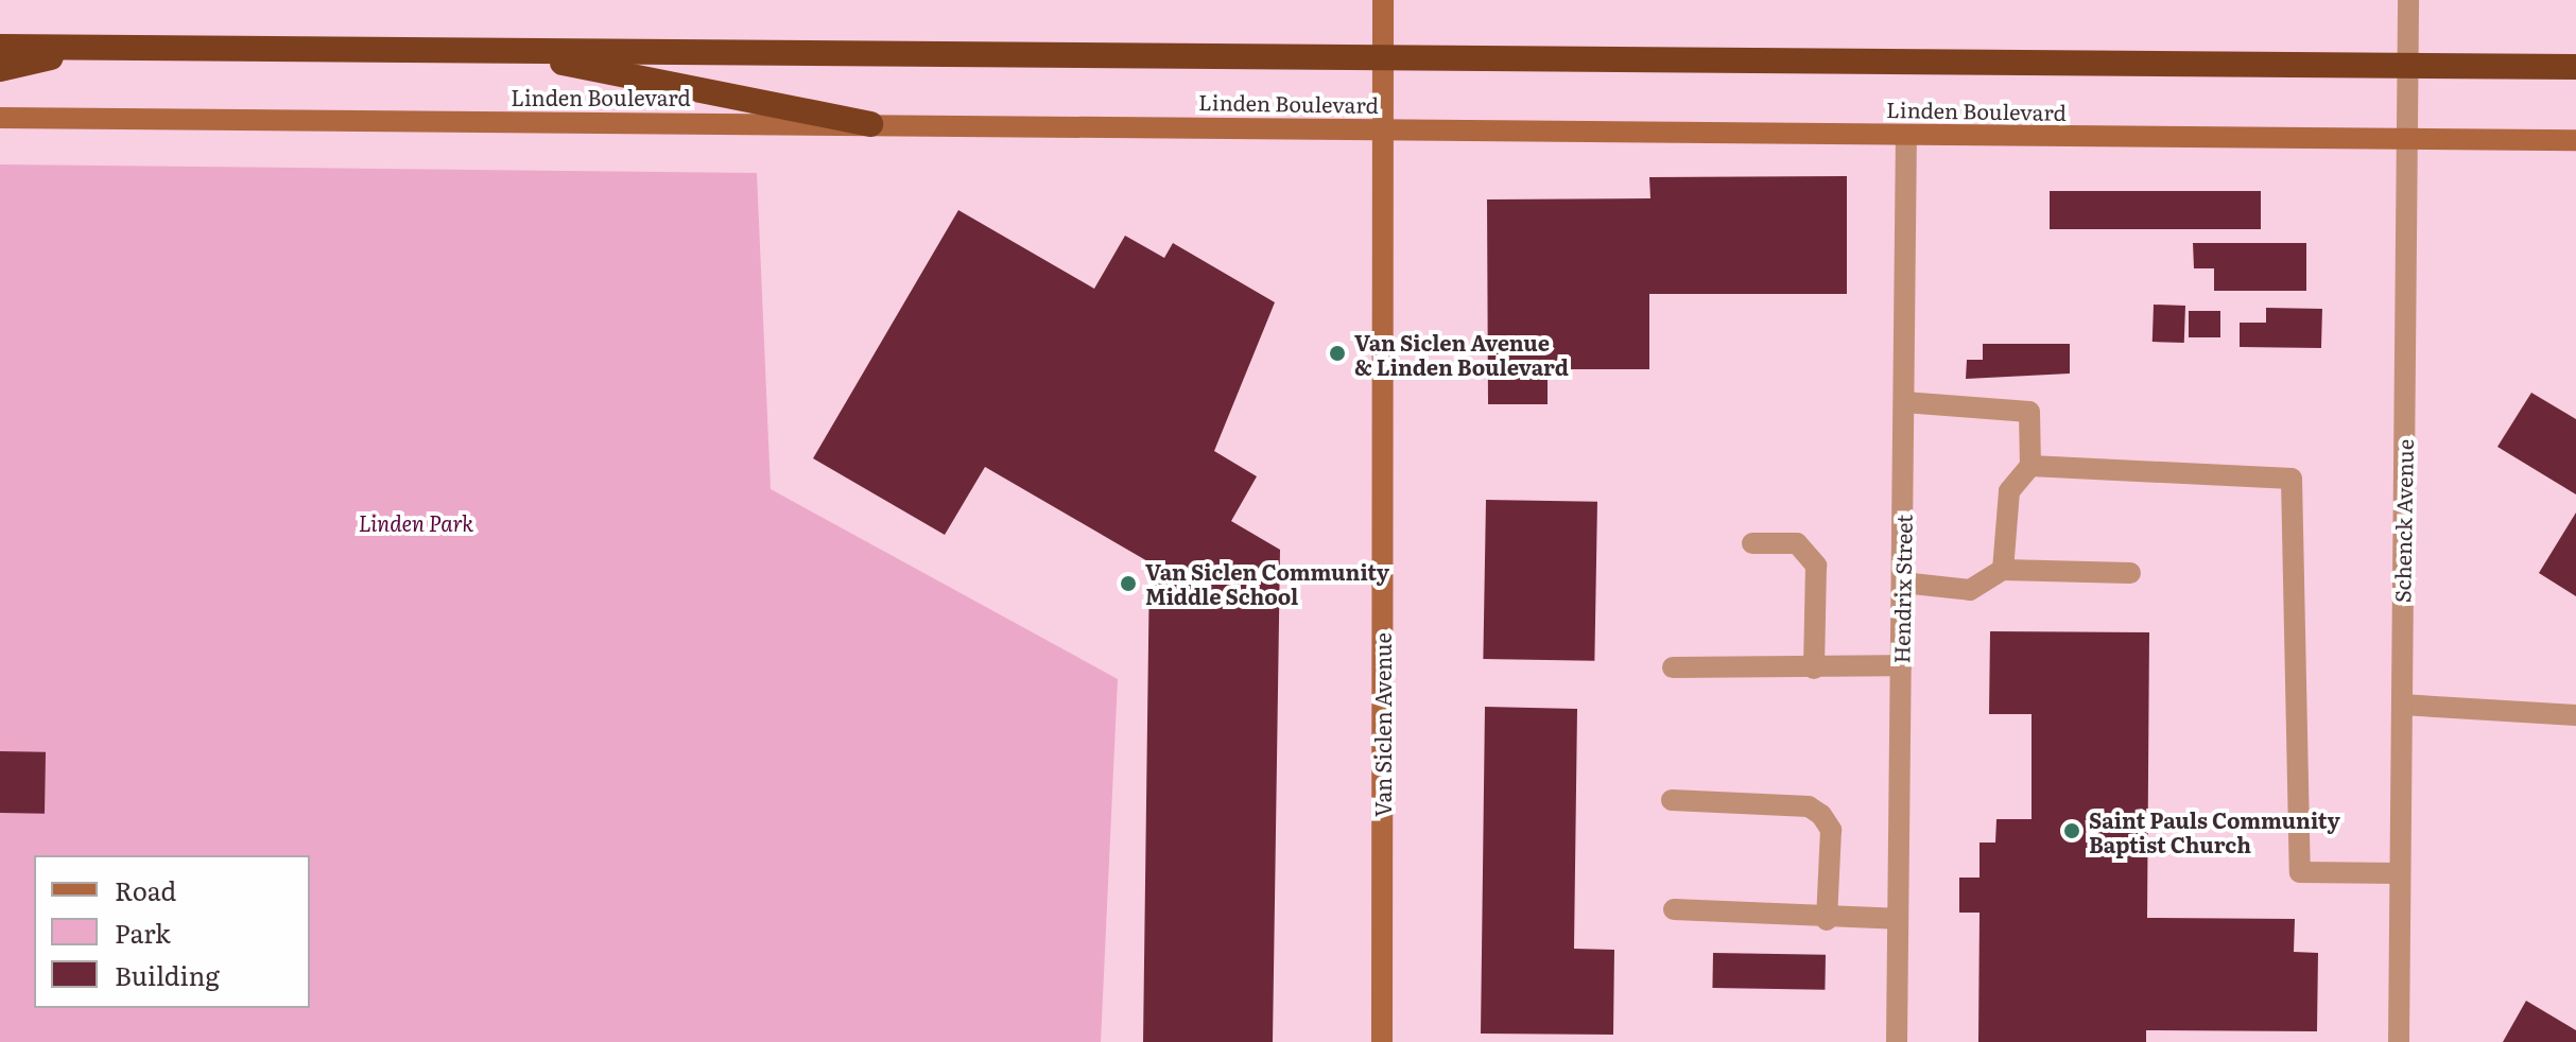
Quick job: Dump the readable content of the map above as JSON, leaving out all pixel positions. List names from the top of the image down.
{
  "streets": {
    "street": [
      "Linden Boulevard",
      "Schenck Avenue",
      "Hendrix Street",
      "Van Siclen Avenue"
    ]
  },
  "crossings": [
    ["Linden Boulevard", "Schenck Avenue"],
    ["Linden Boulevard", "Hendrix Street"],
    ["Linden Boulevard", "Van Siclen Avenue"]
  ],
  "parks": ["Linden Park"],
  "places": ["Van Siclen Avenue & Linden Boulevard", "Van Siclen Community Middle School", "Saint Pauls Community Baptist Church"],
  "legend": ["Road", "Park", "Building"]
}
